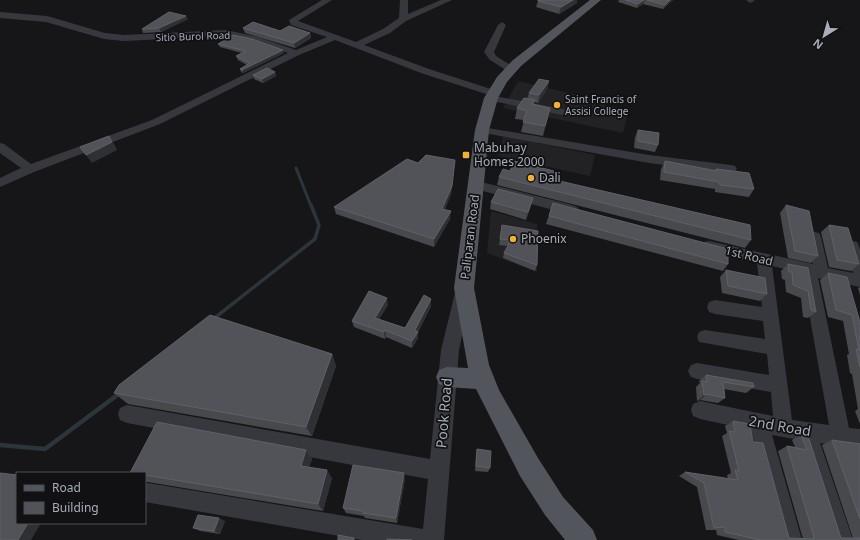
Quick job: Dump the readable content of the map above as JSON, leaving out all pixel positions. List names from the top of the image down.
{
  "streets": {
    "main road": ["Paliparan Road"],
    "street": [
      "Sitio Burol Road",
      "1st Road",
      "Pook Road",
      "2nd Road"
    ]
  },
  "crossings": [
    ["Paliparan Road", "Pook Road"]
  ],
  "places": {
    "other": ["Saint Francis of Assisi College", "Dali", "Phoenix"],
    "transit": ["Mabuhay Homes 2000"]
  },
  "legend": ["Road", "Building"],
  "north": "bottom left"
}
